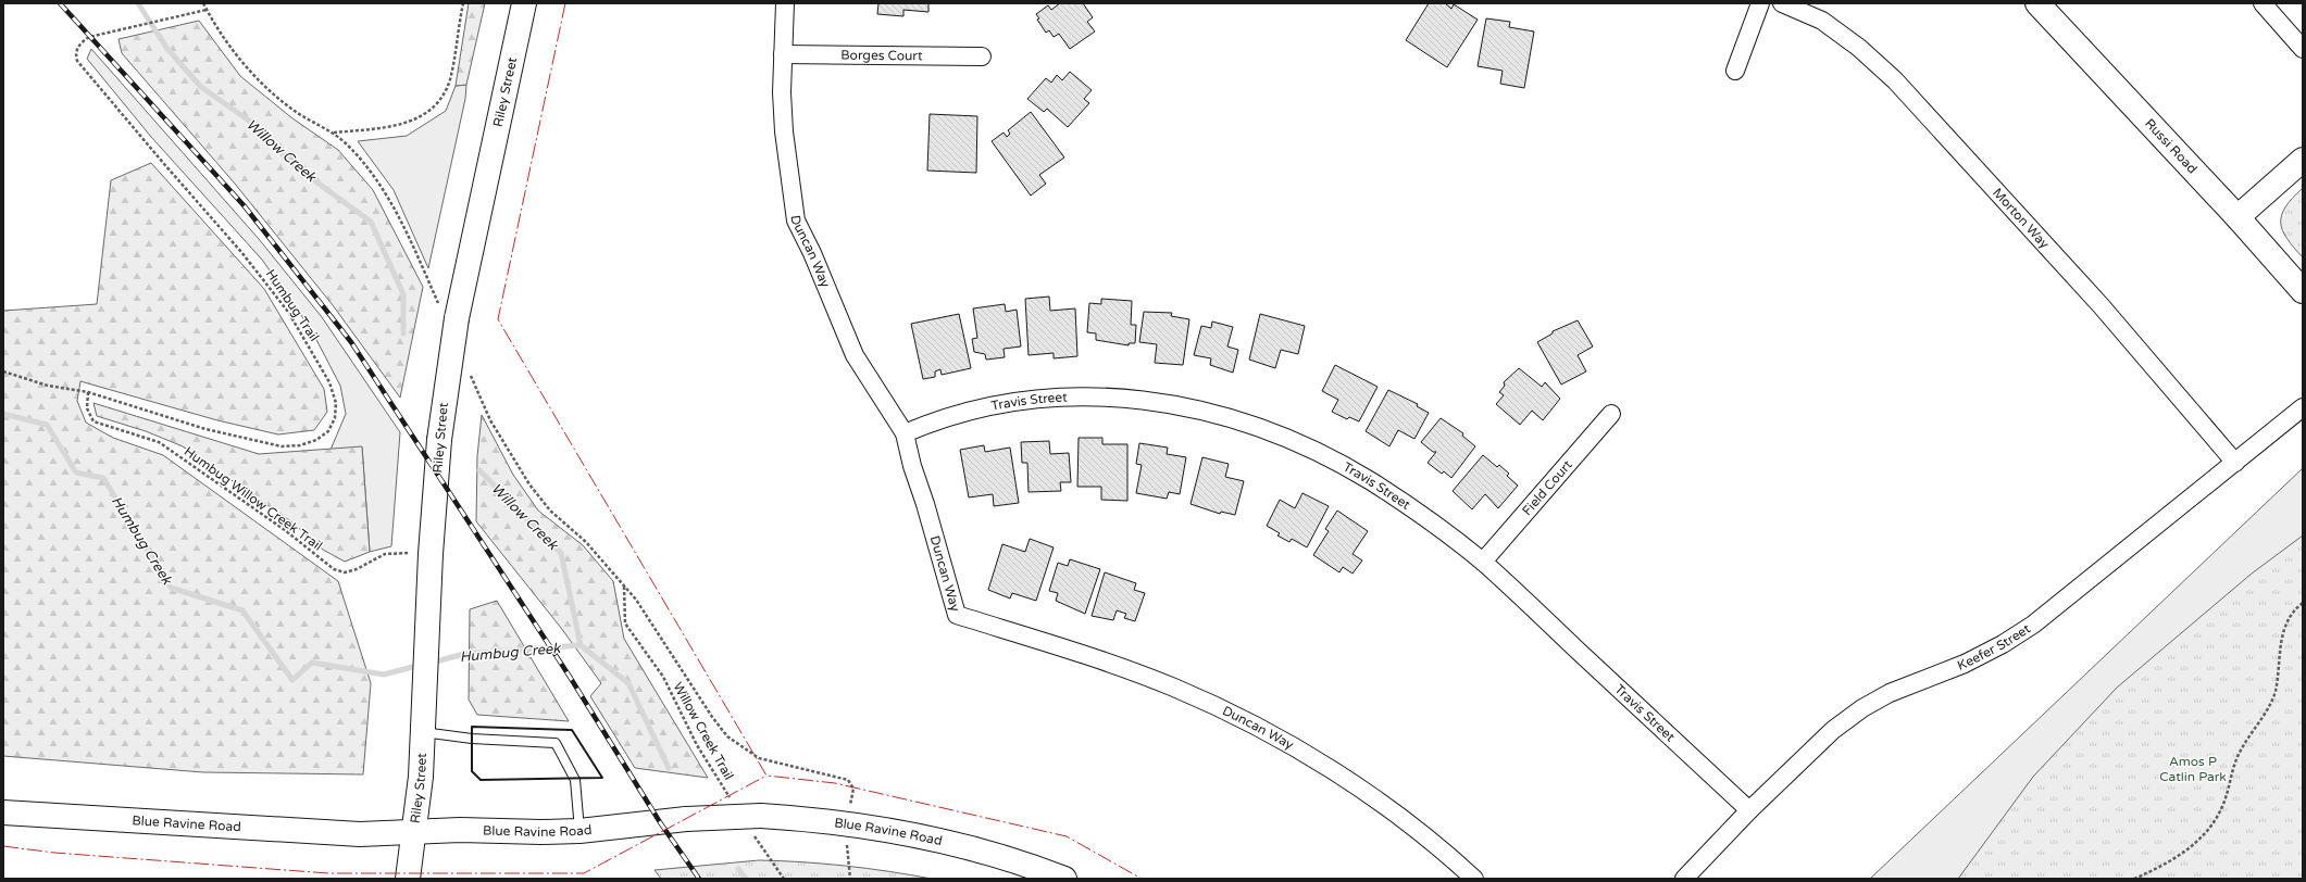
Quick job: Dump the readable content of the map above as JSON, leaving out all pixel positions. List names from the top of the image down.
{
  "streets": {
    "main road": ["Riley Street", "Russi Road", "Blue Ravine Road"],
    "street": [
      "Borges Court",
      "Morton Way",
      "Duncan Way",
      "Travis Street",
      "Field Court",
      "Keefer Street"
    ],
    "path": ["Humbug Trail", "Humbug Willow Creek Trail", "Willow Creek Trail"]
  },
  "crossings": [
    ["Borges Court", "Duncan Way"],
    ["Riley Street", "Humbug Willow Creek Trail"],
    ["Riley Street", "Blue Ravine Road"],
    ["Morton Way", "Keefer Street"],
    ["Duncan Way", "Travis Street"],
    ["Humbug Trail", "Humbug Willow Creek Trail"],
    ["Travis Street", "Field Court"],
    ["Travis Street", "Keefer Street"],
    ["Willow Creek Trail", "Blue Ravine Road"]
  ],
  "water": ["Willow Creek", "Humbug Creek"],
  "parks": ["Amos P Catlin Park"]
}
